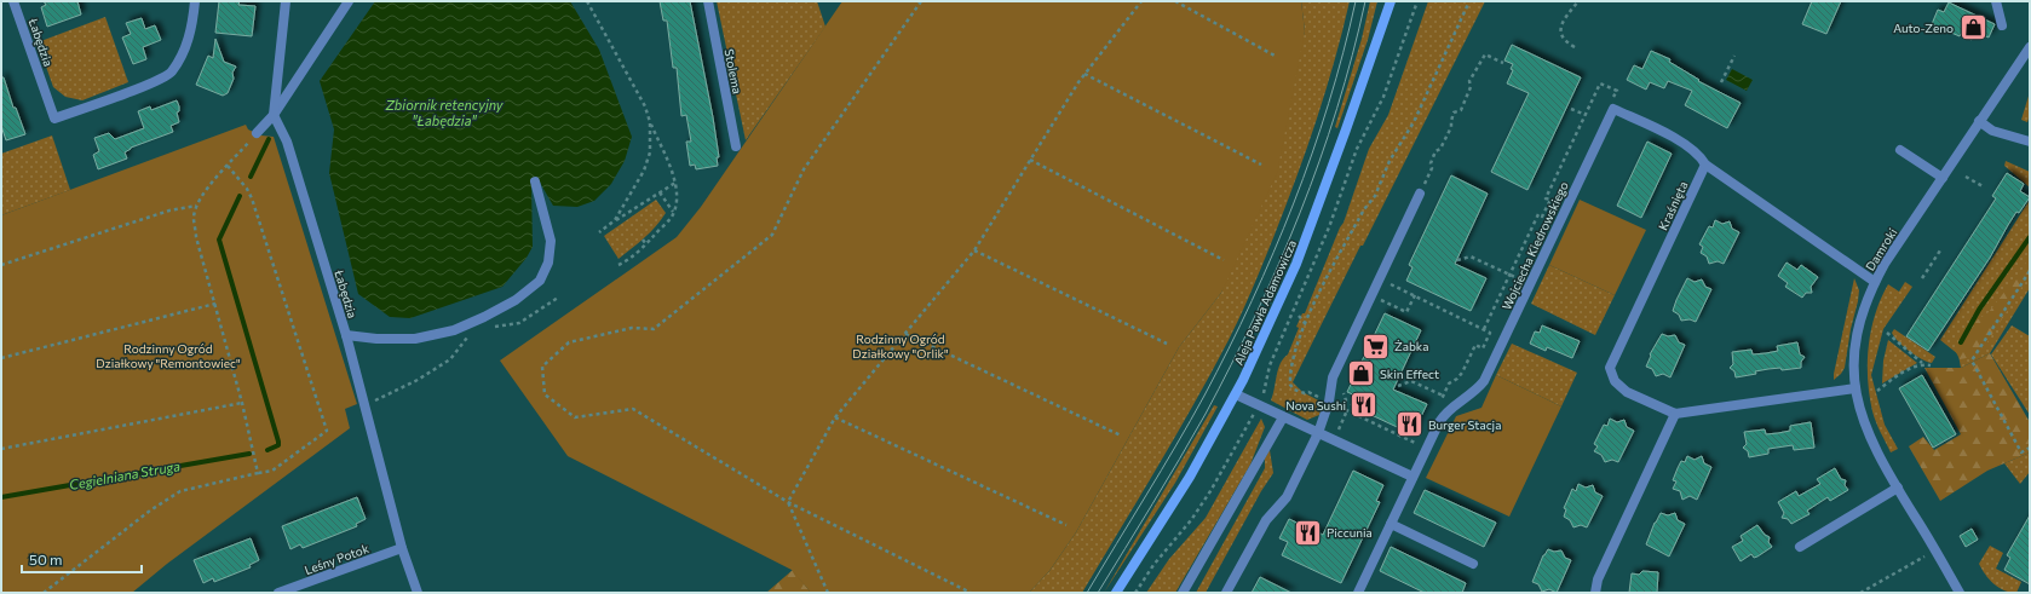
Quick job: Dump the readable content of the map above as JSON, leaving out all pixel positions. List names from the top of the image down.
{
  "streets": {
    "main road": ["Aleja Pawła Adamowicza"],
    "street": [
      "Łabędzia",
      "Stolema",
      "Kraśnięta",
      "Wojciecha Kiedrowskiego",
      "Damroki",
      "Leśny Potok"
    ]
  },
  "crossings": [
    ["Łabędzia", "Leśny Potok"],
    ["Kraśnięta", "Wojciecha Kiedrowskiego"]
  ],
  "water": ["Zbiornik retencyjny \"Łabędzia\"", "Cegielniana Struga"],
  "parks": ["Rodzinny Ogród Działkowy \"Orlik\"", "Rodzinny Ogród Działkowy \"Remontowiec\""],
  "places": {
    "shop": ["Auto-Zeno", "Skin Effect"],
    "supermarket": ["Żabka"],
    "restaurant": ["Nova Sushi", "Burger Stacja", "Piccunia"]
  },
  "scale_bar": "50 m"
}
